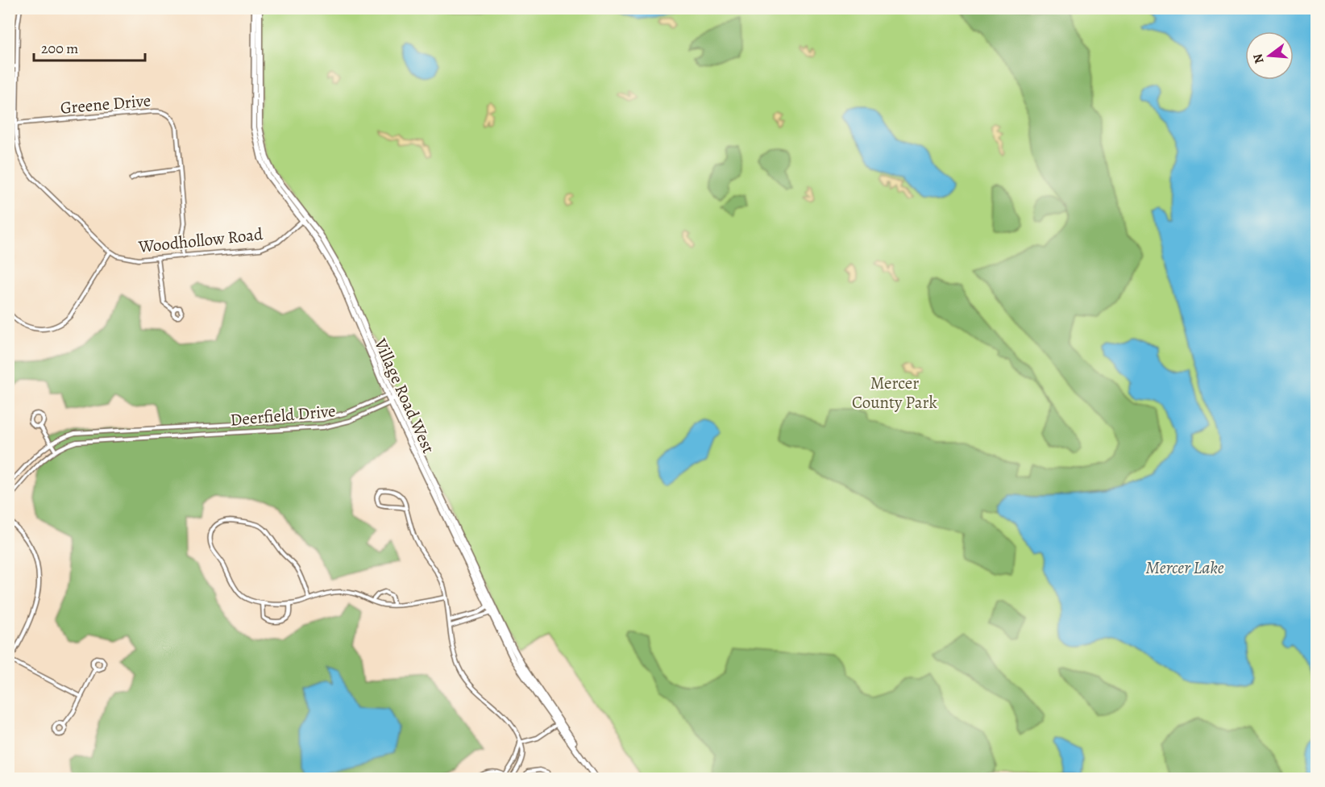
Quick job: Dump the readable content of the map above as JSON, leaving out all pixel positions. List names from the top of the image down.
{
  "streets": {
    "main road": ["Village Road West"],
    "street": ["Greene Drive", "Woodhollow Road", "Deerfield Drive"]
  },
  "crossings": [
    ["Greene Drive", "Woodhollow Road"],
    ["Woodhollow Road", "Village Road West"],
    ["Village Road West", "Deerfield Drive"]
  ],
  "water": ["Mercer Lake"],
  "parks": ["Mercer County Park"],
  "scale_bar": "200 m",
  "north": "left"
}
